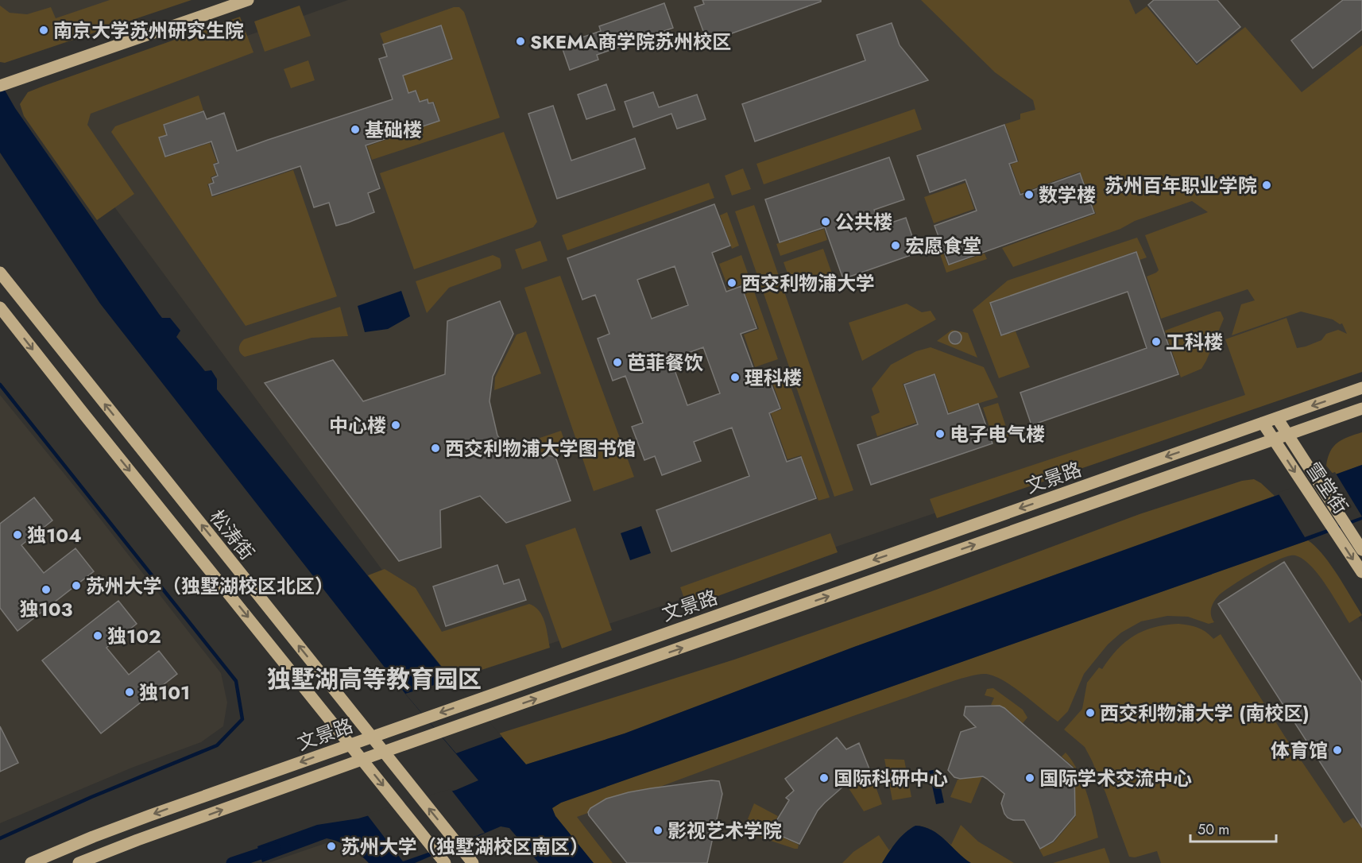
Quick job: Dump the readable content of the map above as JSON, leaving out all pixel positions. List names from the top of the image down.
{
  "streets": {
    "main road": ["文景路", "雪堂街", "松涛街"]
  },
  "crossings": [
    ["文景路", "雪堂街"],
    ["文景路", "松涛街"]
  ],
  "districts": ["独墅湖高等教育园区"],
  "places": [
    "南京大学苏州研究生院",
    "SKEMA商学院苏州校区",
    "基础楼",
    "苏州百年职业学院",
    "数学楼",
    "公共楼",
    "宏愿食堂",
    "西交利物浦大学",
    "工科楼",
    "芭菲餐饮",
    "理科楼",
    "中心楼",
    "电子电气楼",
    "西交利物浦大学图书馆",
    "独104",
    "苏州大学（独墅湖校区北区）",
    "独103",
    "独102",
    "独101",
    "西交利物浦大学 (南校区)",
    "体育馆",
    "国际科研中心",
    "国际学术交流中心",
    "影视艺术学院",
    "苏州大学（独墅湖校区南区）"
  ],
  "scale_bar": "50 m"
}
